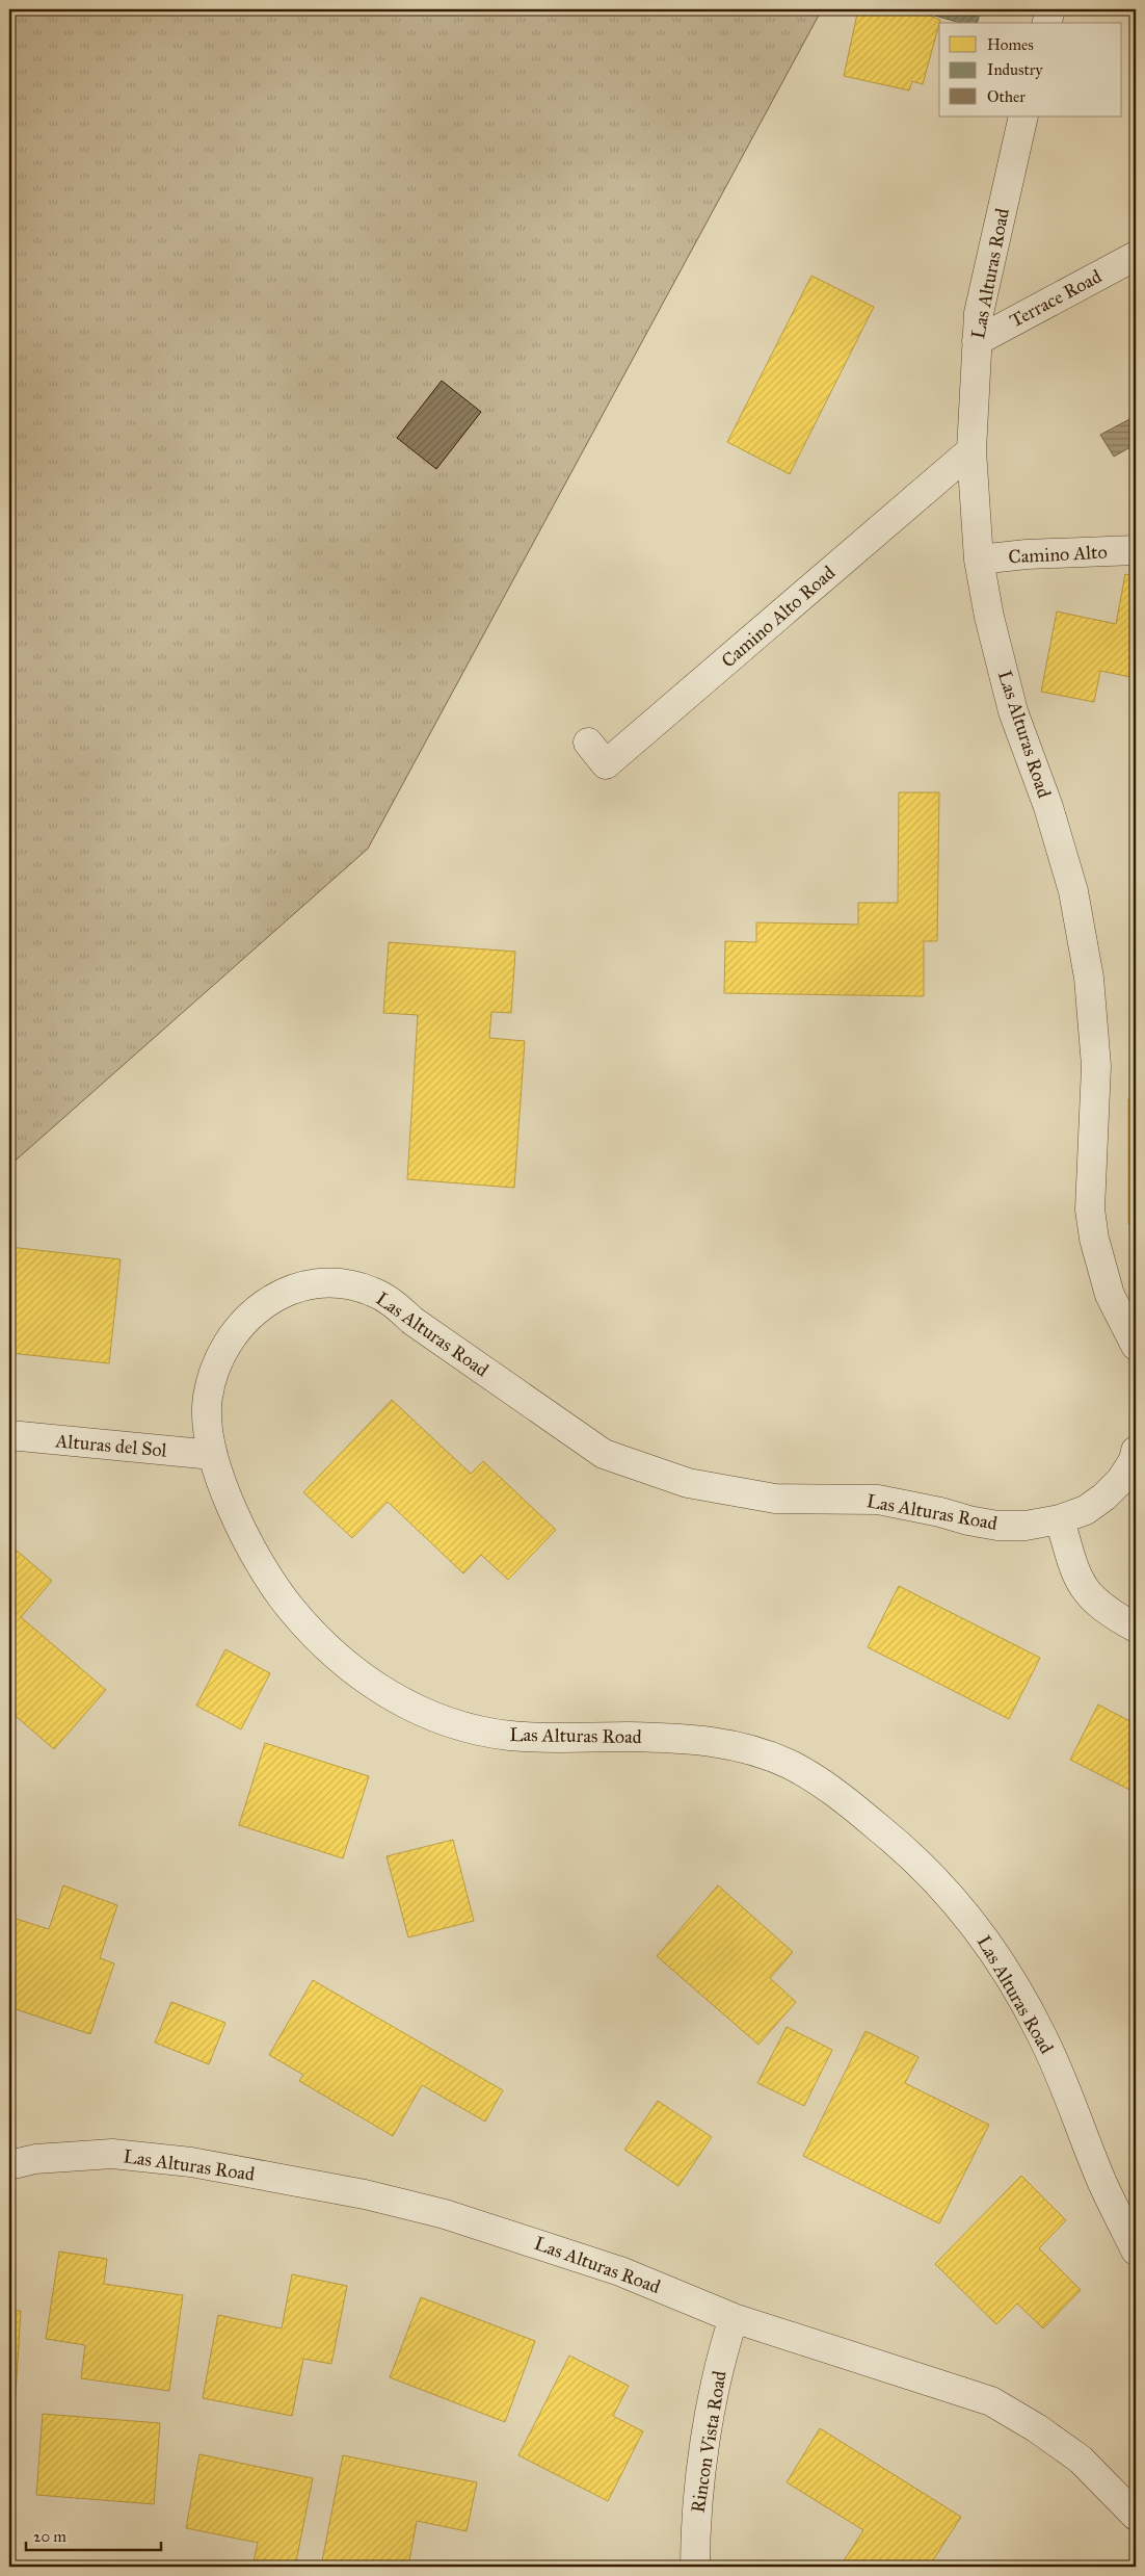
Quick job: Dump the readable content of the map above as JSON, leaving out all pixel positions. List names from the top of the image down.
{
  "streets": {
    "street": [
      "Las Alturas Road",
      "Terrace Road",
      "Camino Alto",
      "Camino Alto Road",
      "Alturas del Sol",
      "Rincon Vista Road"
    ]
  },
  "crossings": [
    ["Las Alturas Road", "Terrace Road"],
    ["Las Alturas Road", "Camino Alto"],
    ["Las Alturas Road", "Camino Alto Road"],
    ["Las Alturas Road", "Alturas del Sol"],
    ["Las Alturas Road", "Rincon Vista Road"]
  ],
  "legend": ["Homes", "Industry", "Other"],
  "scale_bar": "20 m"
}
